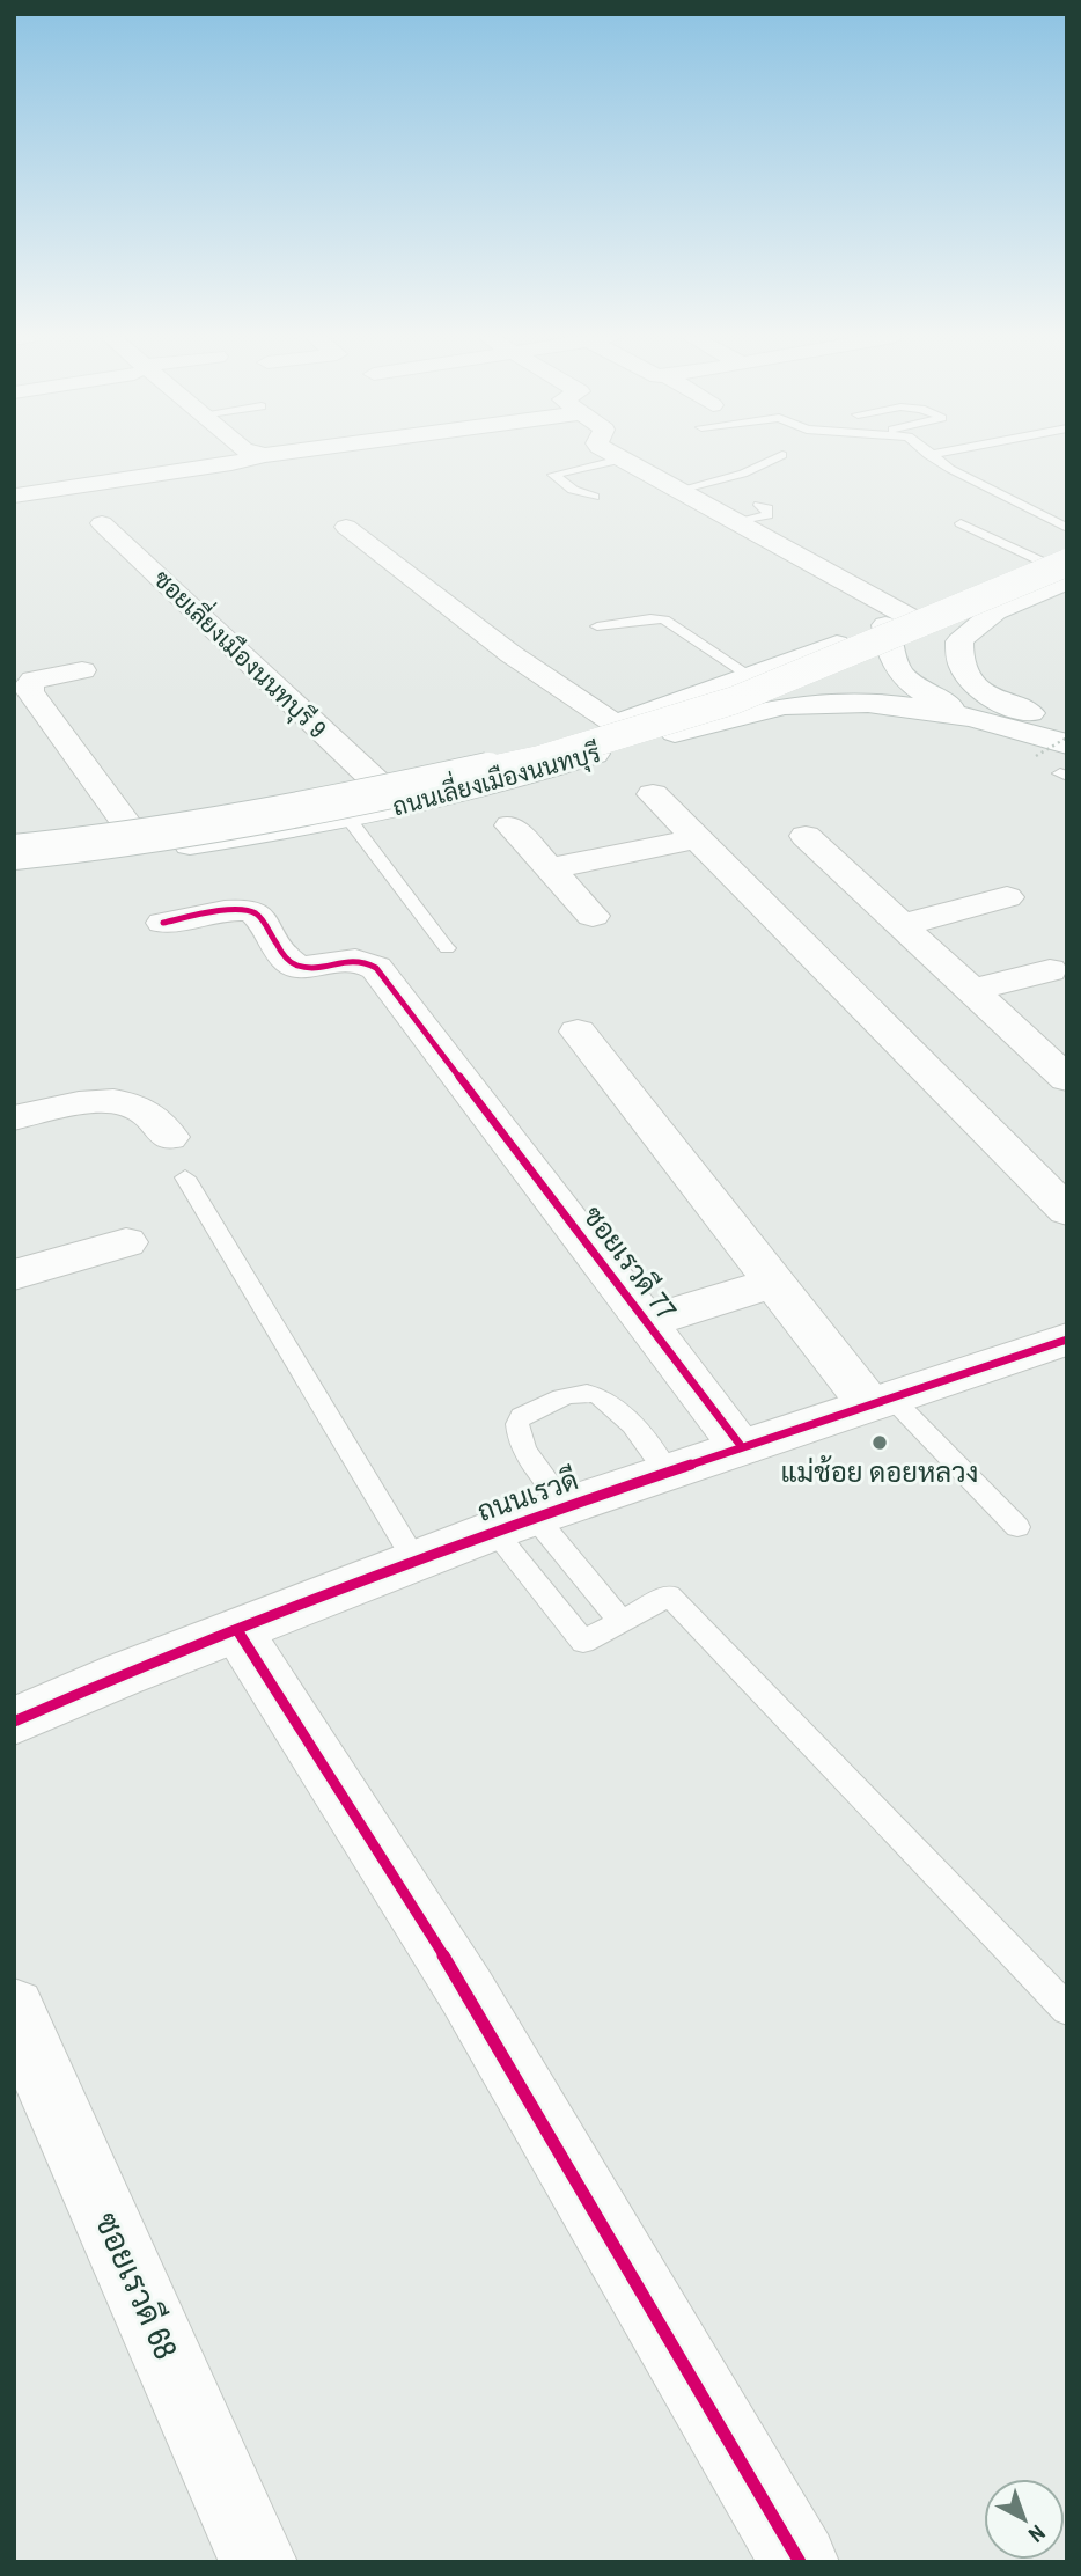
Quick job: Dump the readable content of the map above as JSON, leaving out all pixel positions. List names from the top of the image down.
{
  "streets": {
    "street": [
      "ซอยเลี่ยงเมืองนนทบุรี 9",
      "ถนนเลี่ยงเมืองนนทบุรี",
      "ซอยเรวดี 77",
      "ถนนเรวดี",
      "ซอยเรวดี 68"
    ]
  },
  "crossings": [
    ["ซอยเลี่ยงเมืองนนทบุรี 9", "ถนนเลี่ยงเมืองนนทบุรี"],
    ["ซอยเรวดี 77", "ถนนเรวดี"]
  ],
  "places": ["แม่ช้อย ดอยหลวง"],
  "north": "bottom right"
}
